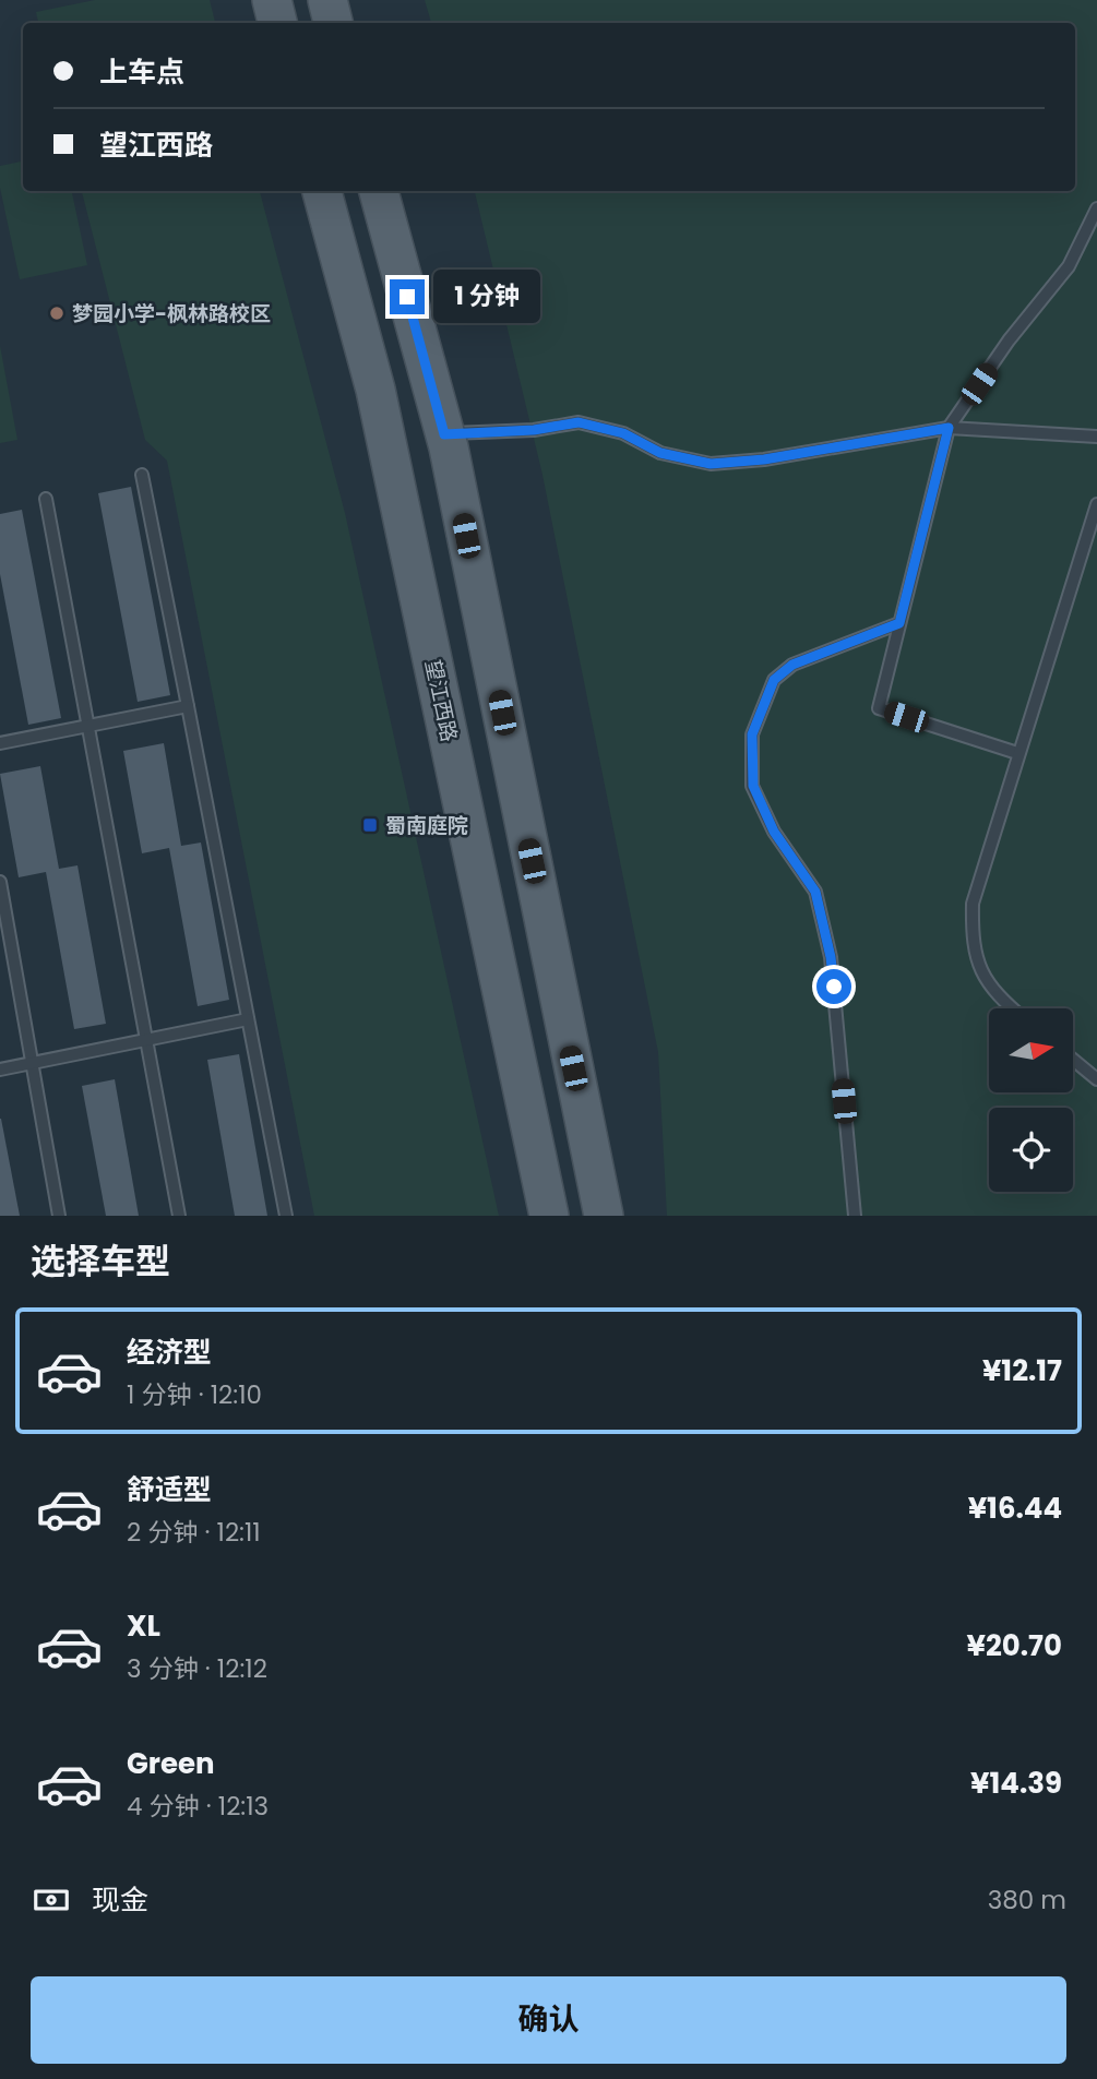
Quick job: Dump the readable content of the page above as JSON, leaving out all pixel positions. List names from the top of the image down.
{
  "streets": {
    "main road": ["望江西路"]
  },
  "places": {
    "other": ["梦园小学-枫林路校区"],
    "transit": ["蜀南庭院"]
  },
  "north": "right",
  "page": {
    "banner": ["上车点", "望江西路"],
    "bubble": "1 分钟",
    "heading": "选择车型",
    "list": [
      {
        "name": "经济型",
        "note": "1 分钟 · 12:10",
        "value": "¥12.17"
      },
      {
        "name": "舒适型",
        "note": "2 分钟 · 12:11",
        "value": "¥16.44"
      },
      {
        "name": "XL",
        "note": "3 分钟 · 12:12",
        "value": "¥20.70"
      },
      {
        "name": "Green",
        "note": "4 分钟 · 12:13",
        "value": "¥14.39"
      }
    ],
    "pay": ["现金", "380 m"],
    "buttons": "确认"
  }
}
